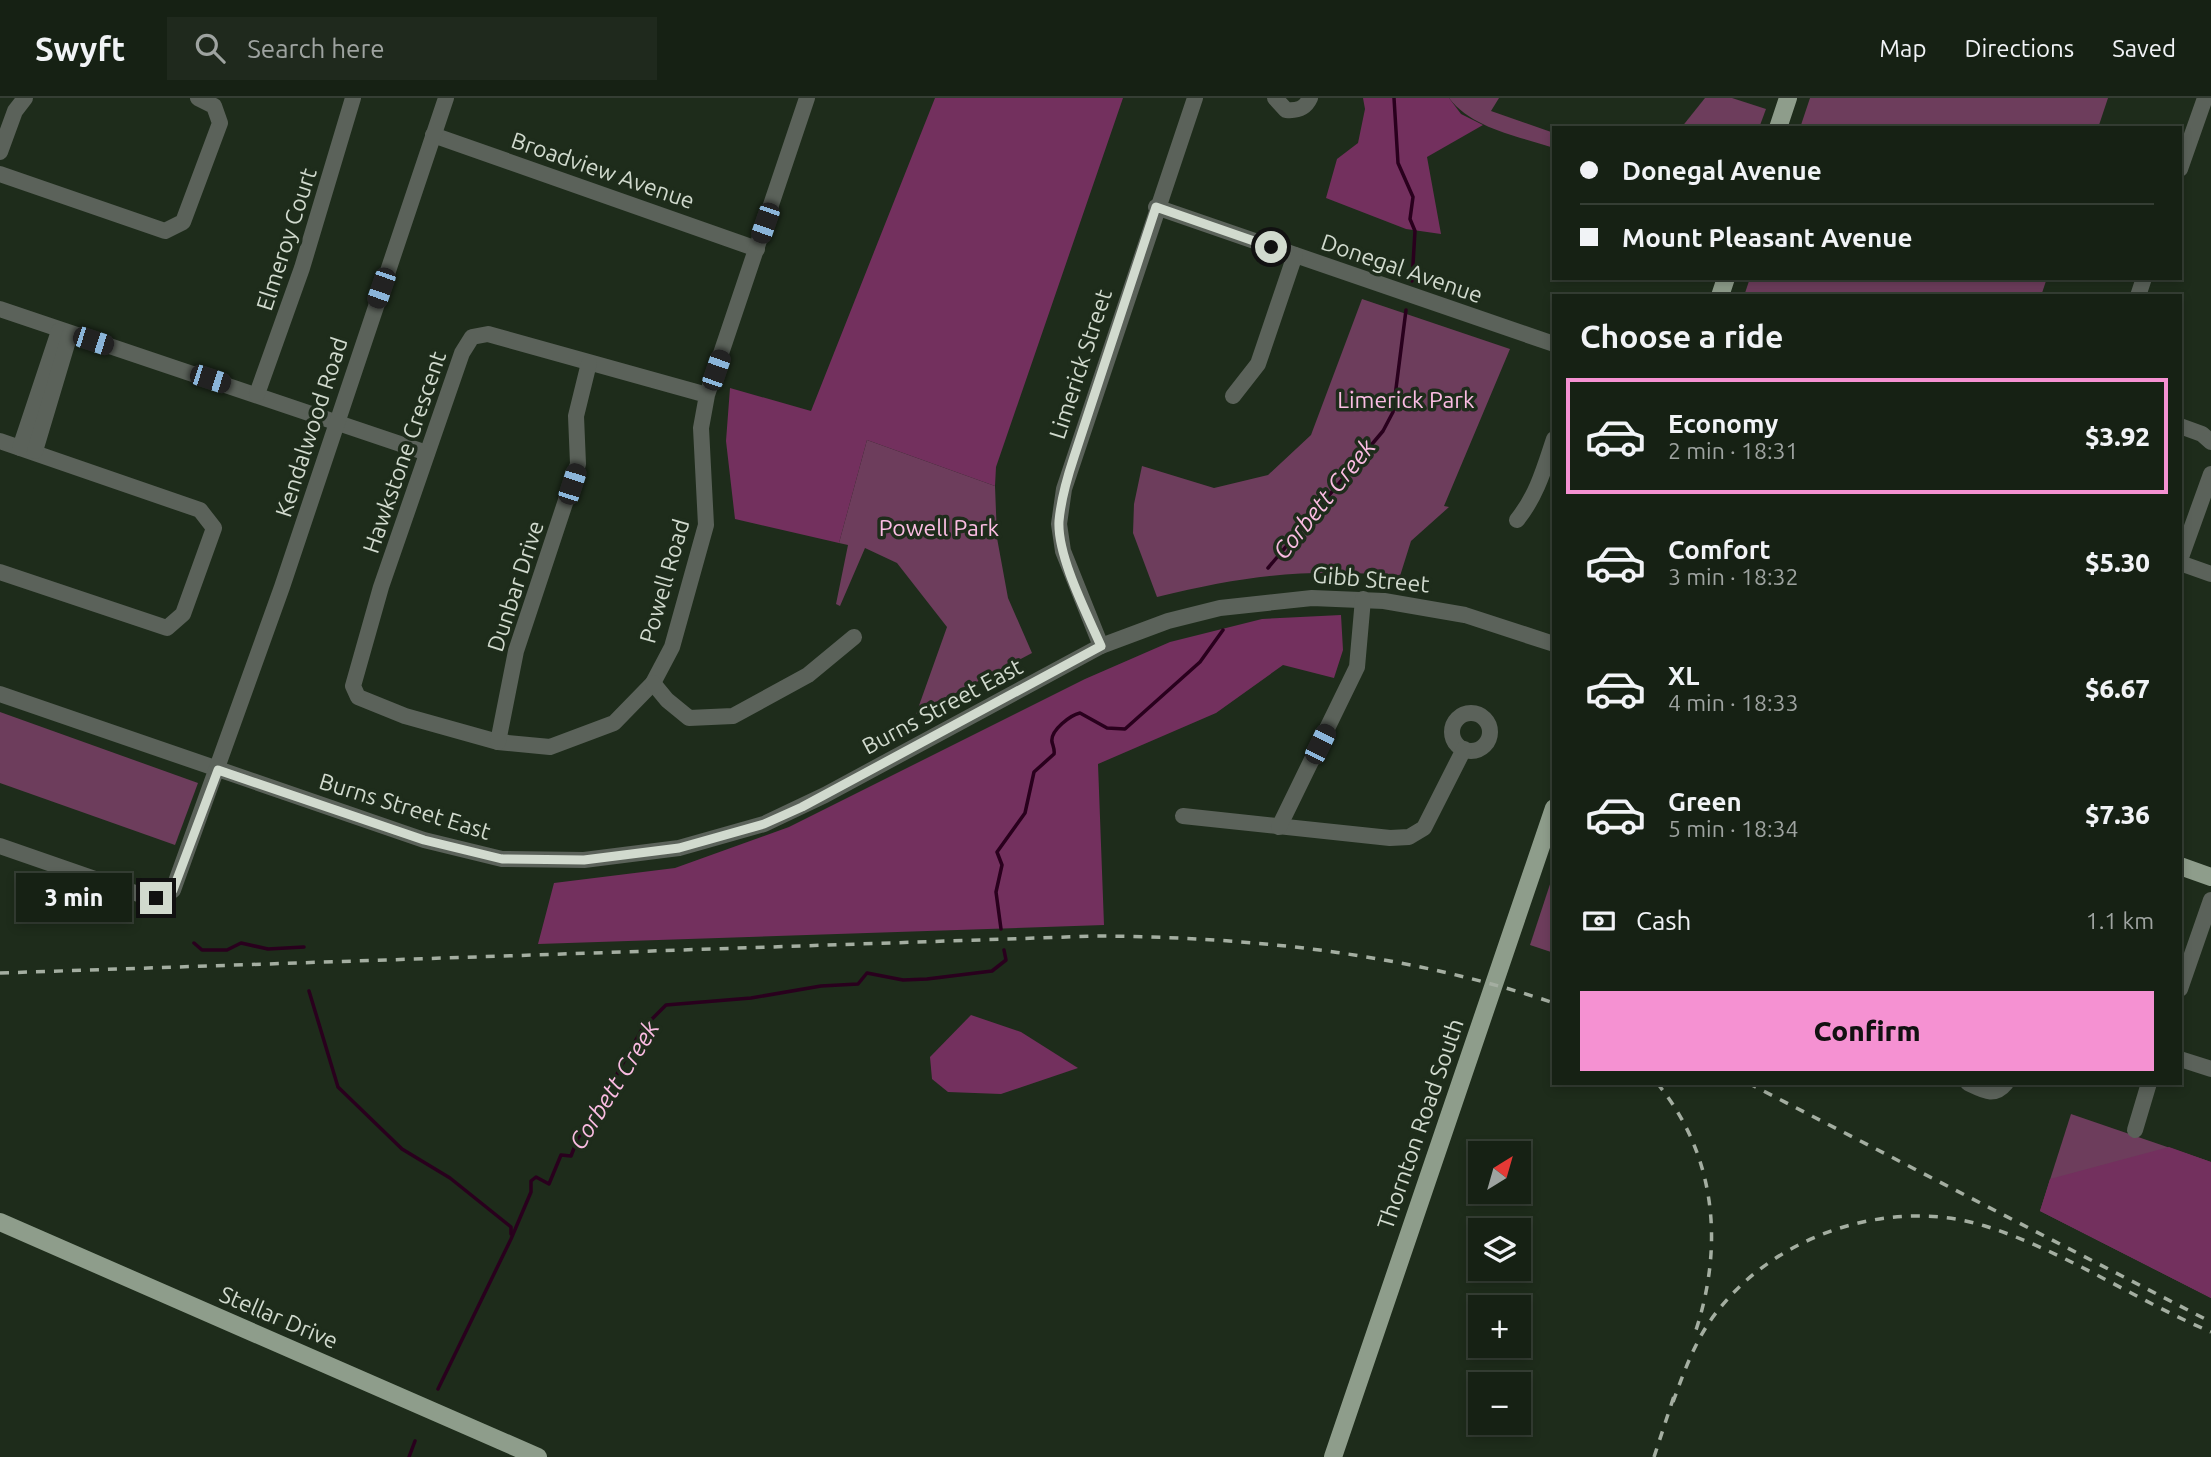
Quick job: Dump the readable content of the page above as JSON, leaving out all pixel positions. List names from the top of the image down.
{
  "streets": {
    "main road": ["Thornton Road South", "Stellar Drive"],
    "street": [
      "Broadview Avenue",
      "Elmeroy Court",
      "Donegal Avenue",
      "Limerick Street",
      "Kendalwood Road",
      "Hawkstone Crescent",
      "Gibb Street",
      "Powell Road",
      "Dunbar Drive",
      "Burns Street East"
    ]
  },
  "crossings": [
    ["Broadview Avenue", "Kendalwood Road"],
    ["Broadview Avenue", "Powell Road"],
    ["Donegal Avenue", "Limerick Street"],
    ["Limerick Street", "Gibb Street"],
    ["Limerick Street", "Burns Street East"],
    ["Kendalwood Road", "Burns Street East"],
    ["Hawkstone Crescent", "Powell Road"],
    ["Hawkstone Crescent", "Dunbar Drive"],
    ["Gibb Street", "Burns Street East"],
    ["Powell Road", "Dunbar Drive"]
  ],
  "water": ["Corbett Creek"],
  "parks": ["Limerick Park", "Powell Park"],
  "north": "top right",
  "page": {
    "header": "Swyft",
    "search": "Search here",
    "nav": ["Map", "Directions", "Saved"],
    "banner": ["Donegal Avenue", "Mount Pleasant Avenue"],
    "heading": "Choose a ride",
    "list": [
      {
        "name": "Economy",
        "note": "2 min · 18:31",
        "value": "$3.92"
      },
      {
        "name": "Comfort",
        "note": "3 min · 18:32",
        "value": "$5.30"
      },
      {
        "name": "XL",
        "note": "4 min · 18:33",
        "value": "$6.67"
      },
      {
        "name": "Green",
        "note": "5 min · 18:34",
        "value": "$7.36"
      }
    ],
    "bubble": "3 min",
    "pay": ["Cash", "1.1 km"],
    "buttons": "Confirm",
    "map_buttons": ["+", "−"]
  }
}
